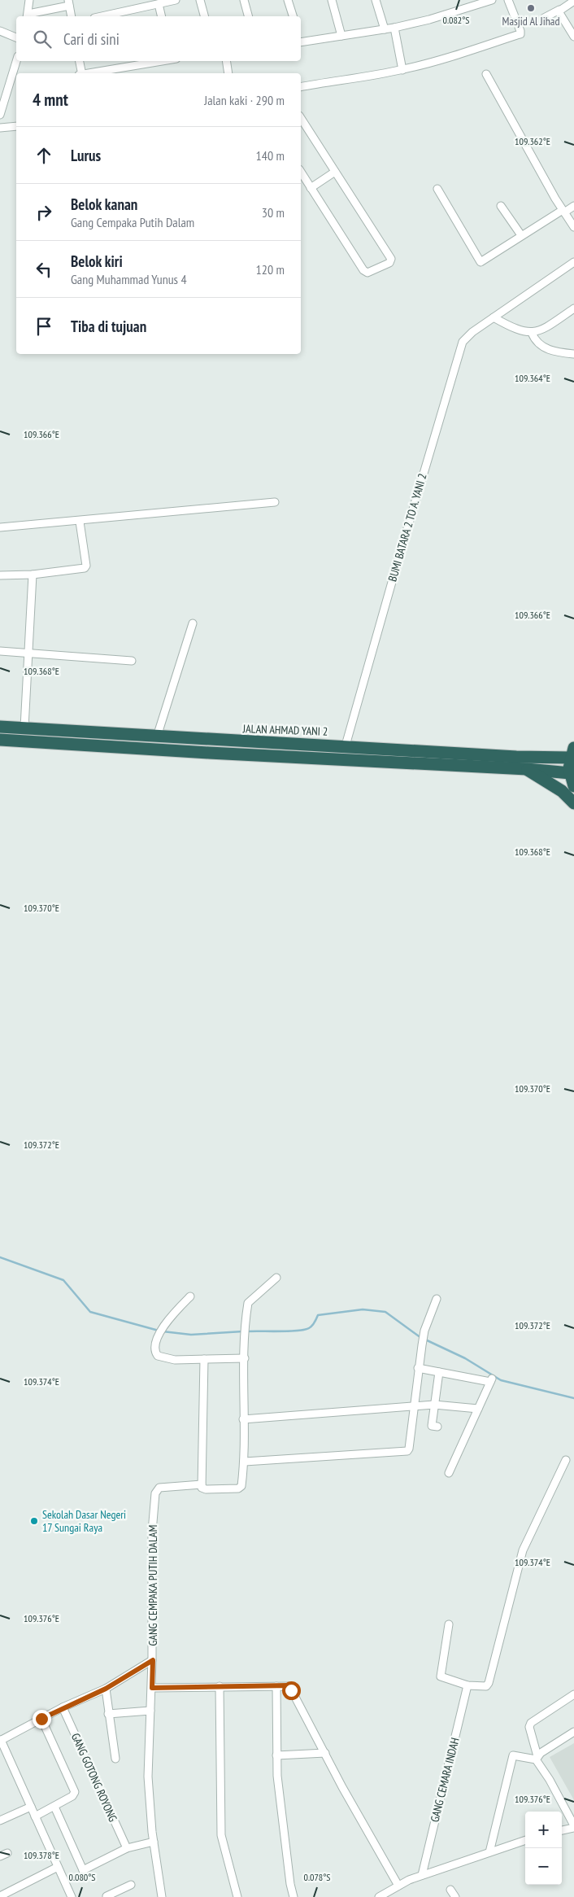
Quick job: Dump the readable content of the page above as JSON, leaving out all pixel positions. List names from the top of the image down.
{
  "streets": {
    "highway": ["JALAN AHMAD YANI 2"],
    "street": [
      "BUMI BATARA 2 TO A. YANI 2",
      "GANG CEMPAKA PUTIH DALAM",
      "GANG GOTONG ROYONG",
      "GANG CEMARA INDAH"
    ]
  },
  "crossings": [
    ["BUMI BATARA 2 TO A. YANI 2", "JALAN AHMAD YANI 2"]
  ],
  "places": ["Masjid Al Jihad", "Sekolah Dasar Negeri 17 Sungai Raya"],
  "page": {
    "search": "Cari di sini",
    "heading": ["4 mnt", "Jalan kaki · 290 m"],
    "list": [
      ["Lurus", "140 m"],
      ["Belok kanan", "Gang Cempaka Putih Dalam", "30 m"],
      ["Belok kiri", "Gang Muhammad Yunus 4", "120 m"],
      "Tiba di tujuan"
    ],
    "map_buttons": ["+", "−"]
  },
  "coordinates": [
    "0.082°S",
    "109.362°E",
    "109.364°E",
    "109.366°E",
    "109.368°E",
    "109.370°E",
    "109.372°E",
    "109.374°E",
    "109.376°E",
    "109.378°E",
    "0.080°S",
    "0.078°S"
  ]
}
